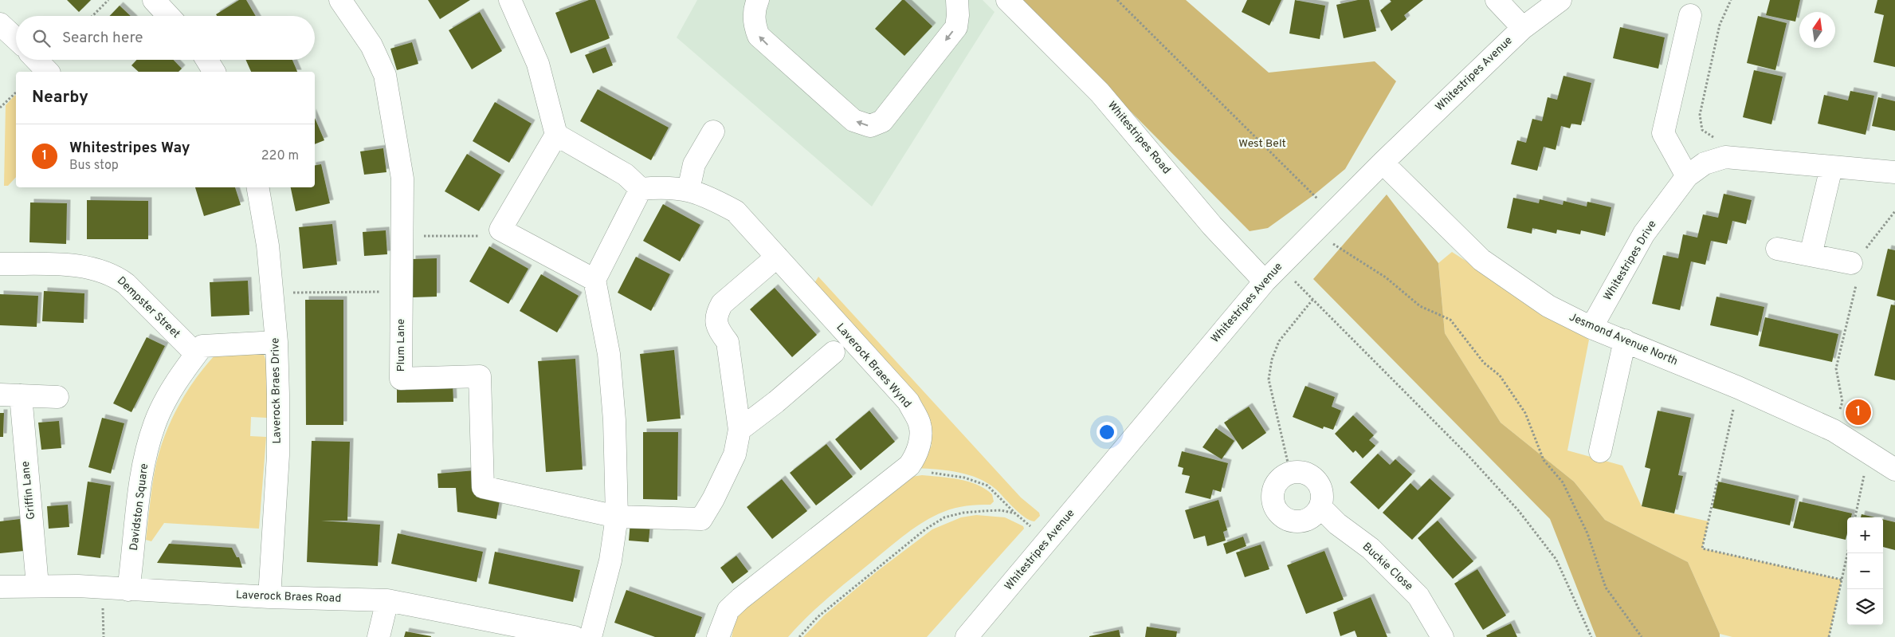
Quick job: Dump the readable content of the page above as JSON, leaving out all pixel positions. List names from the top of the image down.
{
  "streets": {
    "street": [
      "Whitestripes Avenue",
      "Whitestripes Road",
      "Whitestripes Drive",
      "Dempster Street",
      "Jesmond Avenue North",
      "Plum Lane",
      "Laverock Braes Wynd",
      "Laverock Braes Drive",
      "Griffin Lane",
      "Davidston Square",
      "Buckie Close",
      "Laverock Braes Road"
    ]
  },
  "crossings": [
    ["Whitestripes Avenue", "Whitestripes Road"],
    ["Whitestripes Avenue", "Jesmond Avenue North"],
    ["Whitestripes Drive", "Jesmond Avenue North"],
    ["Dempster Street", "Davidston Square"],
    ["Laverock Braes Drive", "Davidston Square"],
    ["Laverock Braes Drive", "Laverock Braes Road"],
    ["Griffin Lane", "Laverock Braes Road"],
    ["Davidston Square", "Laverock Braes Road"]
  ],
  "parks": ["West Belt"],
  "north": "top",
  "page": {
    "search": "Search here",
    "heading": "Nearby",
    "list": [
      {
        "mark": "1",
        "name": "Whitestripes Way",
        "note": "Bus stop",
        "value": "220 m"
      }
    ],
    "pins": "1",
    "map_buttons": ["+", "−"]
  }
}
